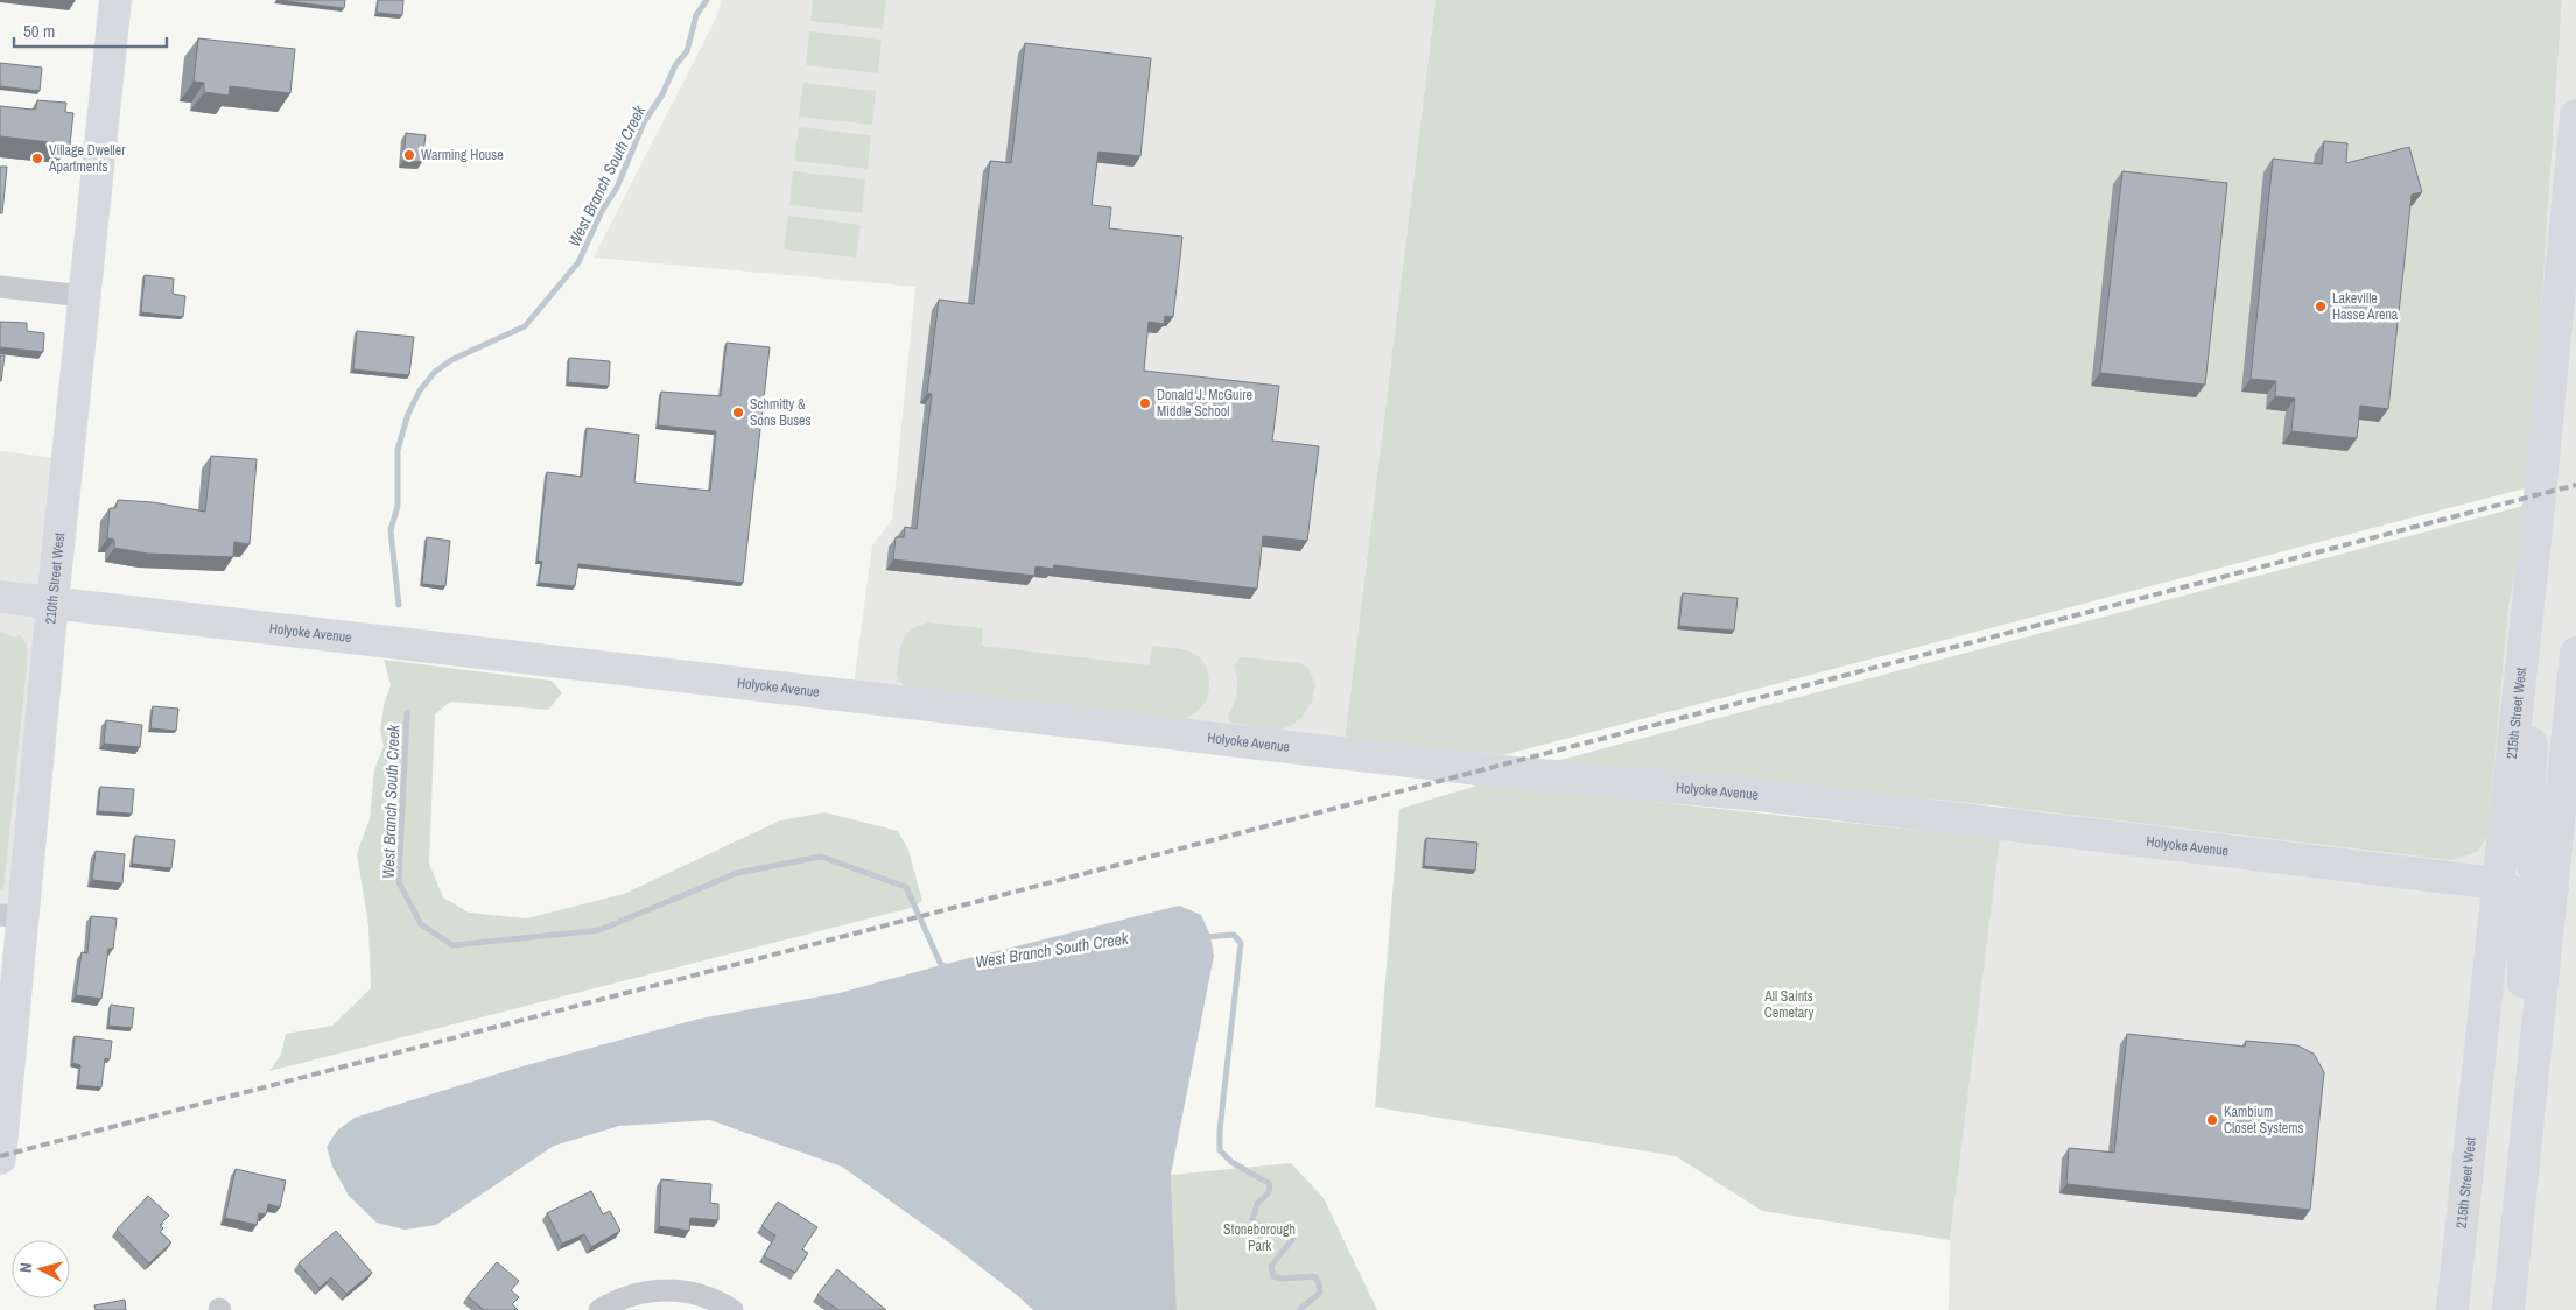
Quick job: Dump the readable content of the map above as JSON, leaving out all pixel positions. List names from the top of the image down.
{
  "streets": {
    "street": ["210th Street West", "Holyoke Avenue", "215th Street West"]
  },
  "crossings": [
    ["210th Street West", "Holyoke Avenue"],
    ["Holyoke Avenue", "215th Street West"]
  ],
  "water": ["West Branch South Creek"],
  "parks": ["All Saints Cemetary", "Stoneborough Park"],
  "places": [
    "Warming House",
    "Village Dweller Apartments",
    "Lakeville Hasse Arena",
    "Donald J. McGuire Middle School",
    "Schmitty & Sons Buses",
    "Kambium Closet Systems"
  ],
  "scale_bar": "50 m",
  "north": "left"
}
